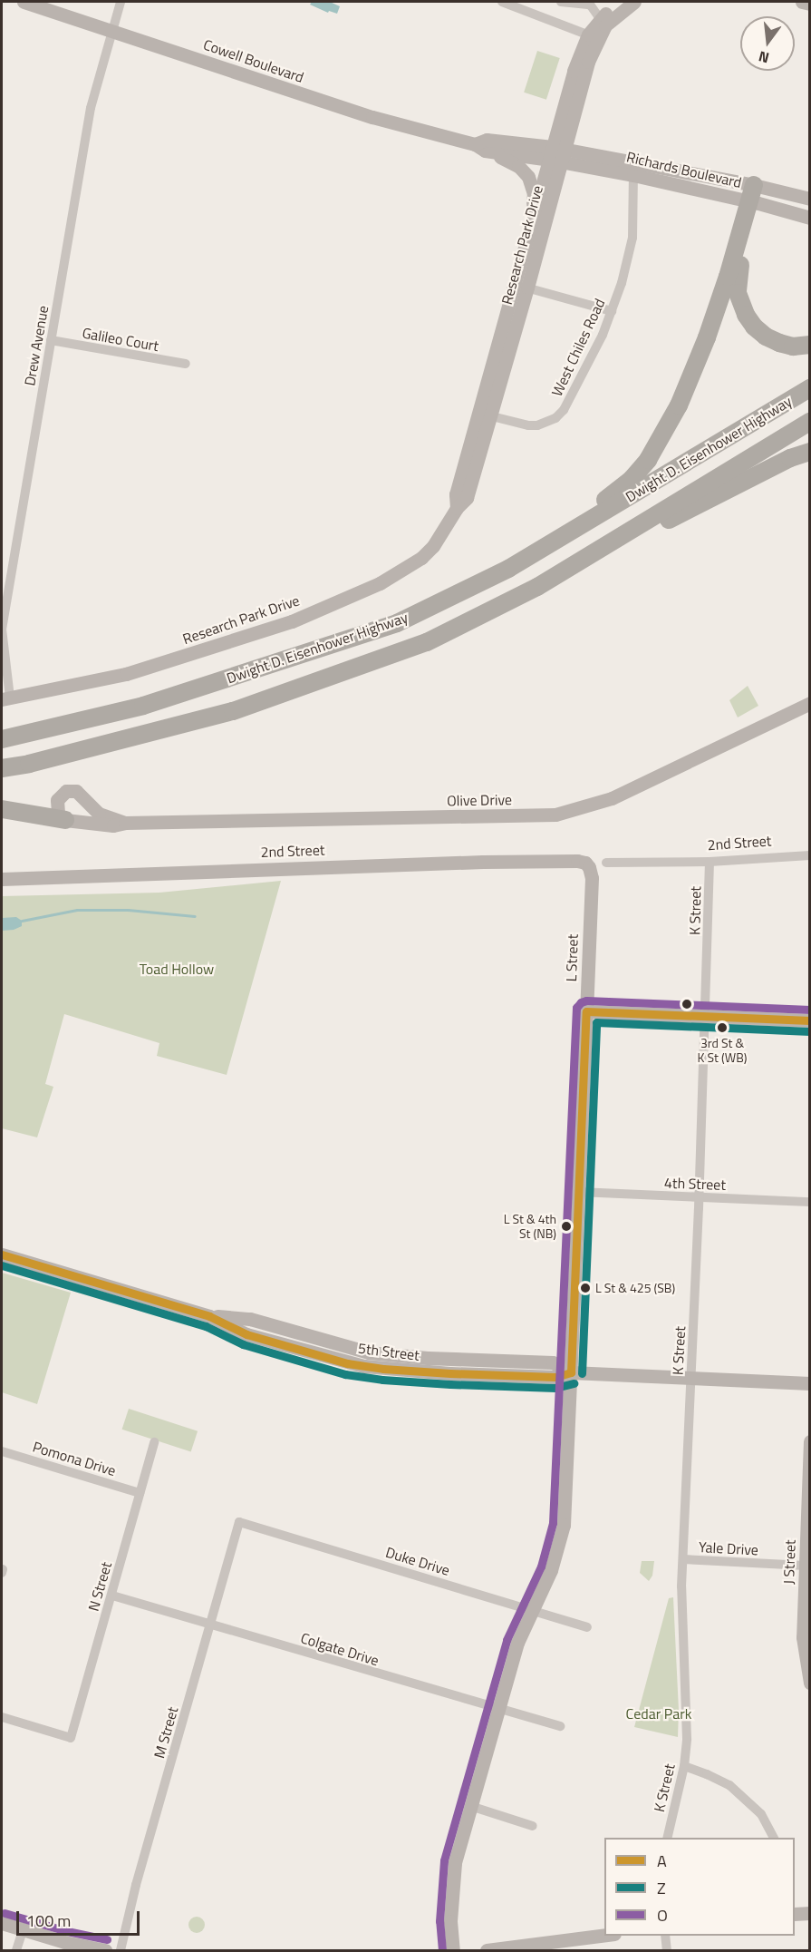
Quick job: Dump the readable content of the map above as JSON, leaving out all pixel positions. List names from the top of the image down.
{
  "streets": {
    "highway": ["Dwight D. Eisenhower Highway"],
    "street": [
      "Cowell Boulevard",
      "Richards Boulevard",
      "Research Park Drive",
      "Galileo Court",
      "Drew Avenue",
      "West Chiles Road",
      "Olive Drive",
      "2nd Street",
      "K Street",
      "L Street",
      "4th Street",
      "5th Street",
      "Pomona Drive",
      "Yale Drive",
      "Duke Drive",
      "J Street",
      "N Street",
      "Colgate Drive",
      "M Street"
    ]
  },
  "crossings": [
    ["Cowell Boulevard", "Richards Boulevard"],
    ["Cowell Boulevard", "Research Park Drive"],
    ["Cowell Boulevard", "Drew Avenue"],
    ["Richards Boulevard", "Research Park Drive"],
    ["Richards Boulevard", "West Chiles Road"],
    ["Research Park Drive", "Drew Avenue"],
    ["Research Park Drive", "West Chiles Road"],
    ["Galileo Court", "Drew Avenue"],
    ["2nd Street", "K Street"],
    ["2nd Street", "L Street"],
    ["K Street", "4th Street"],
    ["K Street", "5th Street"],
    ["K Street", "Yale Drive"],
    ["L Street", "4th Street"],
    ["L Street", "5th Street"],
    ["L Street", "Duke Drive"],
    ["L Street", "Colgate Drive"],
    ["Pomona Drive", "N Street"],
    ["Yale Drive", "J Street"],
    ["Duke Drive", "M Street"],
    ["N Street", "Colgate Drive"],
    ["Colgate Drive", "M Street"]
  ],
  "parks": ["Toad Hollow", "Cedar Park"],
  "places": ["3rd St & K St (WB)", "L St & 4th St (NB)", "L St & 425 (SB)"],
  "lines": ["transit line O", "transit line A", "transit line Z"],
  "legend": ["A", "Z", "O"],
  "scale_bar": "100 m",
  "north": "bottom"
}
